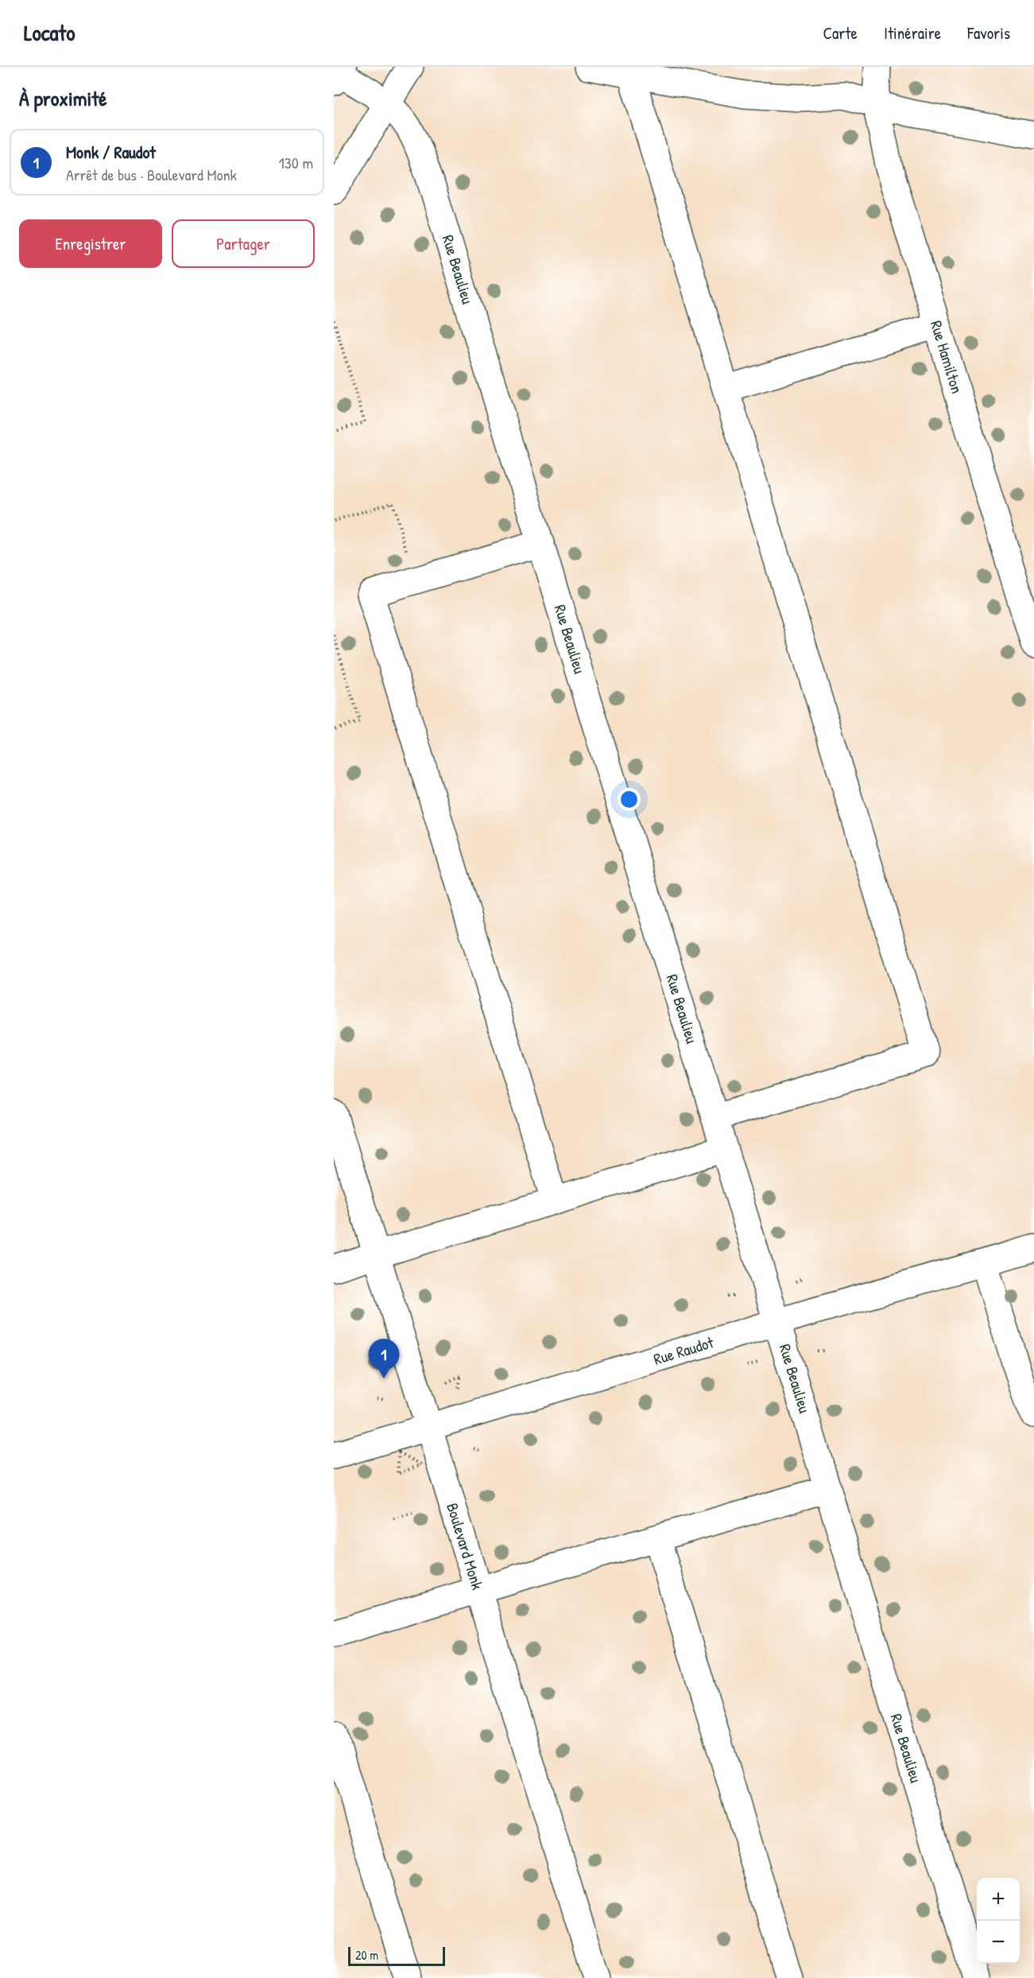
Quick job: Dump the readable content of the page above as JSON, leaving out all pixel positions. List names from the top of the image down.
{
  "streets": {
    "street": [
      "Rue Beaulieu",
      "Rue Hamilton",
      "Rue Raudot",
      "Boulevard Monk"
    ]
  },
  "crossings": [
    ["Rue Beaulieu", "Rue Raudot"],
    ["Rue Raudot", "Boulevard Monk"]
  ],
  "scale_bar": "20 m",
  "page": {
    "header": "Locato",
    "nav": ["Carte", "Itinéraire", "Favoris"],
    "heading": "À proximité",
    "list": [
      {
        "mark": "1",
        "name": "Monk / Raudot",
        "note": "Arrêt de bus · Boulevard Monk",
        "value": "130 m"
      }
    ],
    "buttons": ["Enregistrer", "Partager"],
    "pins": "1",
    "map_buttons": ["+", "−"],
    "scale": "20 m"
  }
}
